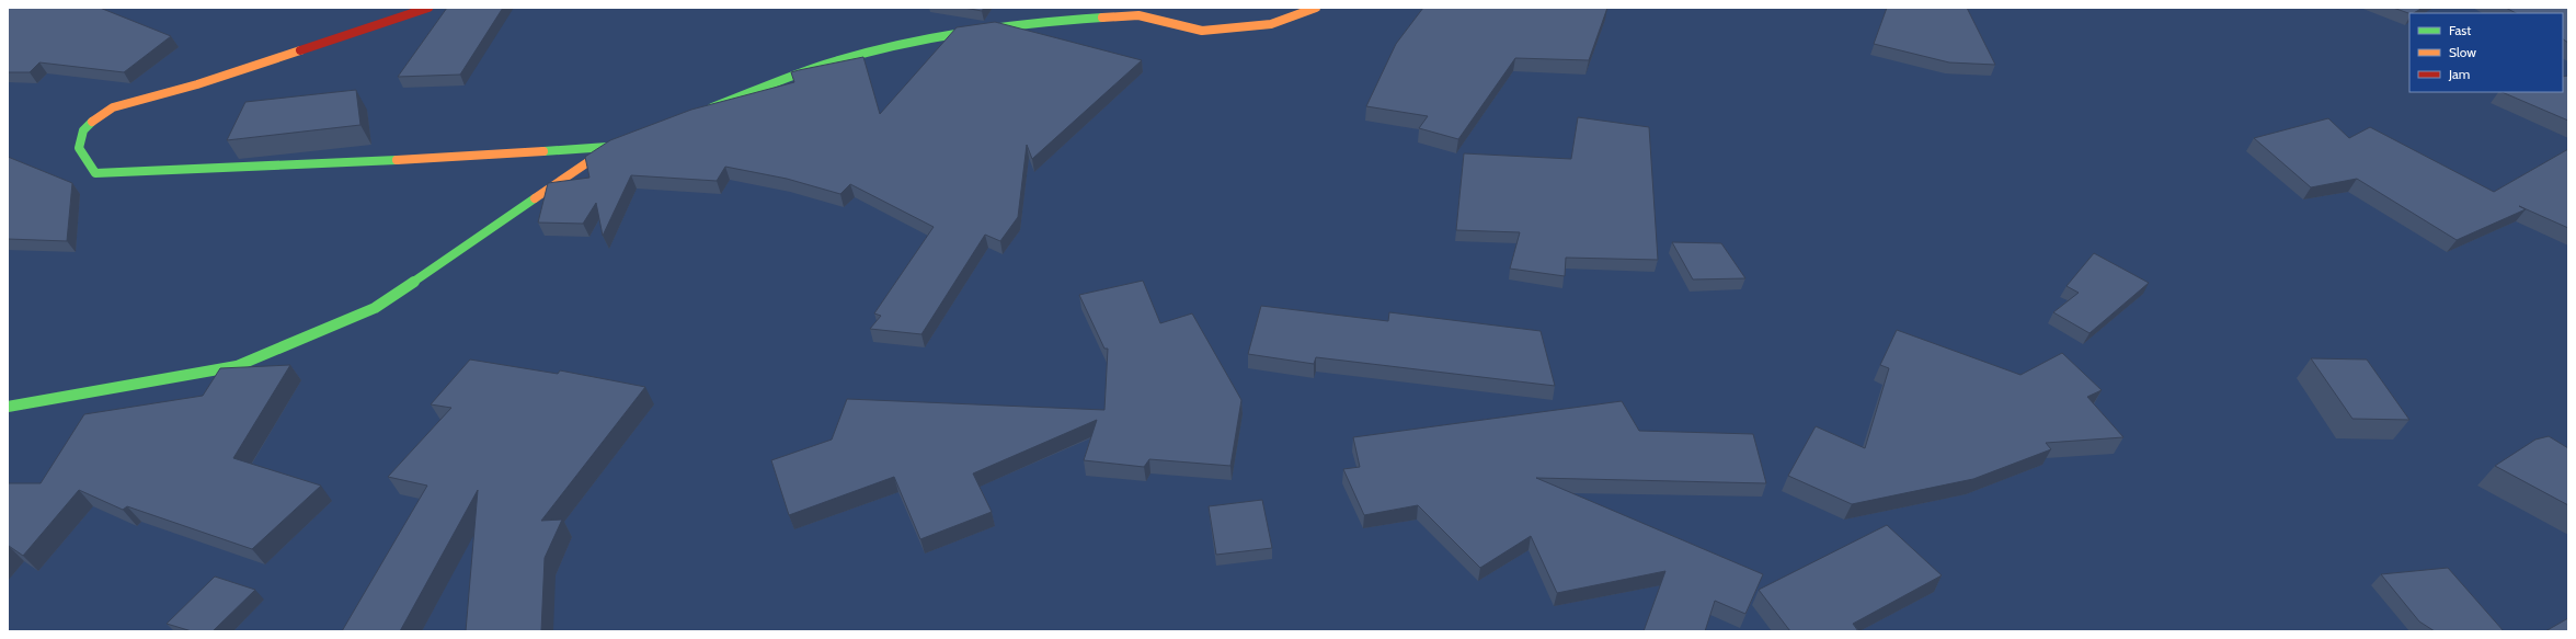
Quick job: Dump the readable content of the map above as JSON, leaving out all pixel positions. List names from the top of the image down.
{
  "legend": ["Fast", "Slow", "Jam"]
}
